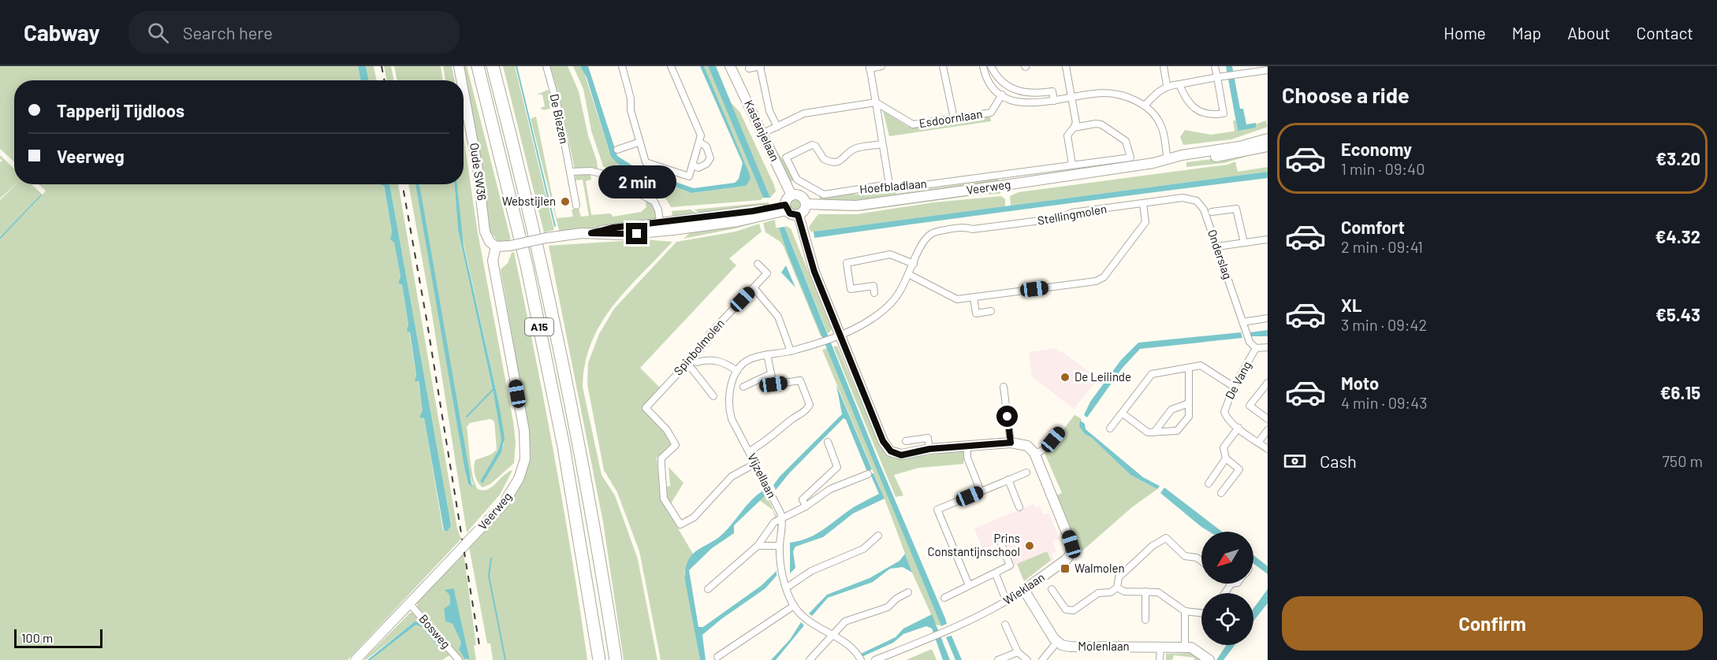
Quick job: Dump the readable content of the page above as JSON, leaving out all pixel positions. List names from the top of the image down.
{
  "streets": {
    "highway": ["A15"],
    "street": [
      "De Biezen",
      "Esdoornlaan",
      "Kastanjelaan",
      "Oude SW36",
      "Hoefbladlaan",
      "Veerweg",
      "Stellingmolen",
      "Onderslag",
      "Spinbolmolen",
      "De Vang",
      "Vijzellaan",
      "Wieklaan",
      "Bosweg",
      "Molenlaan"
    ]
  },
  "crossings": [
    ["Kastanjelaan", "Veerweg"],
    ["Oude SW36", "Veerweg"],
    ["Veerweg", "Bosweg"],
    ["Stellingmolen", "Onderslag"],
    ["Onderslag", "De Vang"],
    ["Spinbolmolen", "Vijzellaan"]
  ],
  "places": {
    "other": ["Webstijlen", "De Leilinde", "Prins Constantijnschool"],
    "transit": ["Walmolen"]
  },
  "scale_bar": "100 m",
  "north": "bottom left",
  "page": {
    "header": "Cabway",
    "search": "Search here",
    "nav": [
      "Home",
      "Map",
      "About",
      "Contact"
    ],
    "heading": "Choose a ride",
    "banner": ["Tapperij Tijdloos", "Veerweg"],
    "list": [
      {
        "name": "Economy",
        "note": "1 min · 09:40",
        "value": "€3.20"
      },
      {
        "name": "Comfort",
        "note": "2 min · 09:41",
        "value": "€4.32"
      },
      {
        "name": "XL",
        "note": "3 min · 09:42",
        "value": "€5.43"
      },
      {
        "name": "Moto",
        "note": "4 min · 09:43",
        "value": "€6.15"
      }
    ],
    "bubble": "2 min",
    "pay": ["Cash", "750 m"],
    "buttons": "Confirm",
    "scale": "100 m"
  }
}
